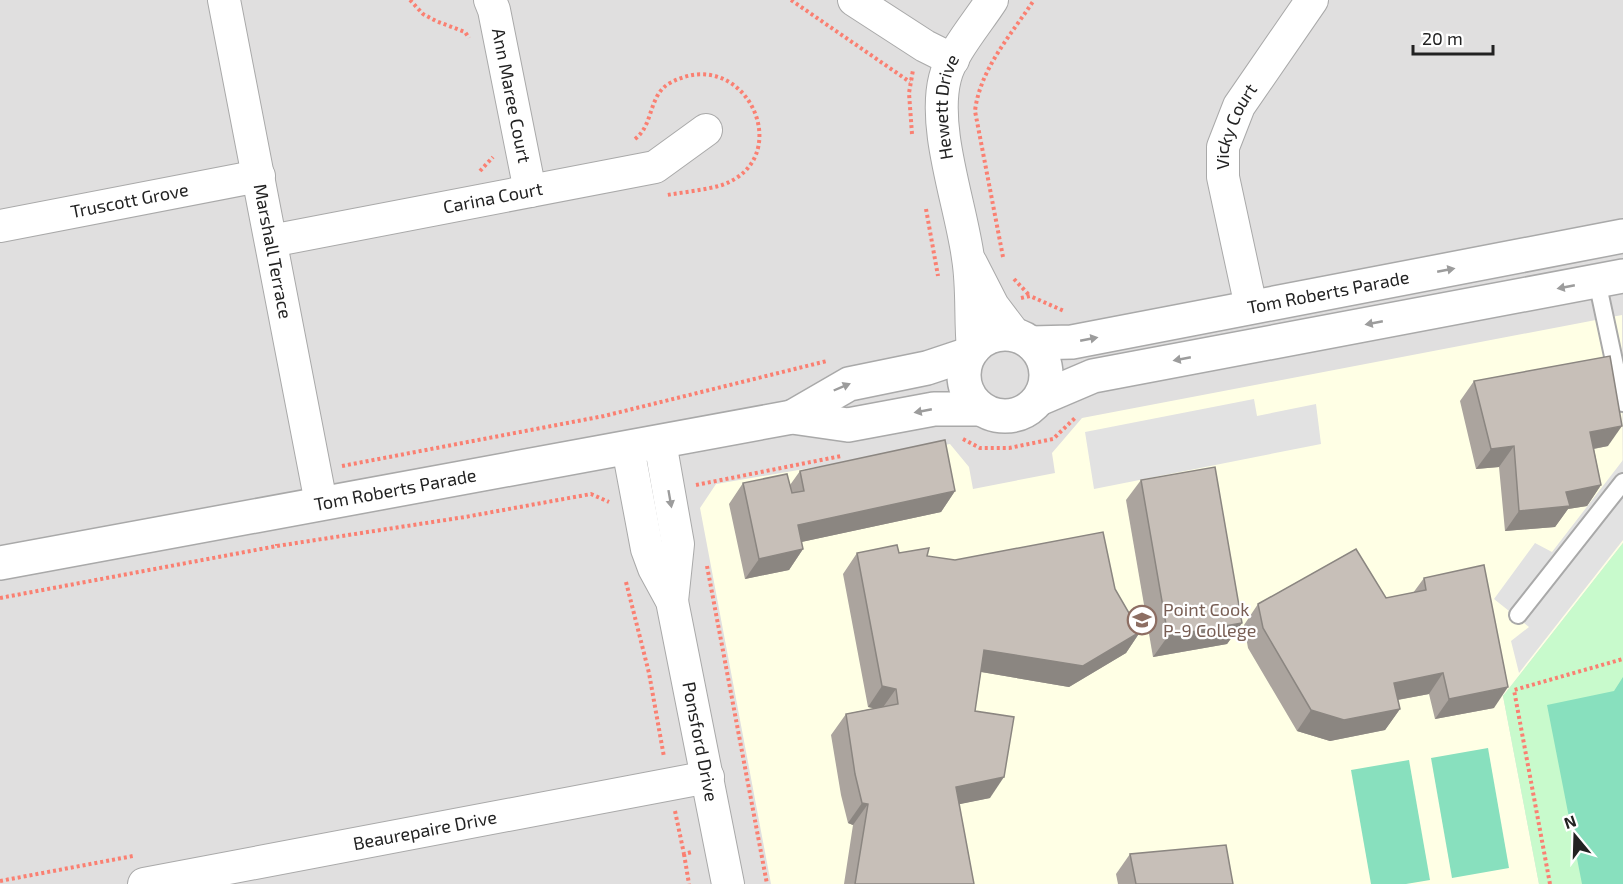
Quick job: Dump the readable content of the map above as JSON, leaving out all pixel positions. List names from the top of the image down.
{
  "streets": {
    "street": [
      "Ann Maree Court",
      "Hewett Drive",
      "Vicky Court",
      "Carina Court",
      "Truscott Grove",
      "Marshall Terrace",
      "Tom Roberts Parade",
      "Ponsford Drive",
      "Beaurepaire Drive"
    ]
  },
  "crossings": [
    ["Ann Maree Court", "Carina Court"],
    ["Hewett Drive", "Tom Roberts Parade"],
    ["Vicky Court", "Tom Roberts Parade"],
    ["Carina Court", "Marshall Terrace"],
    ["Truscott Grove", "Marshall Terrace"],
    ["Marshall Terrace", "Tom Roberts Parade"],
    ["Tom Roberts Parade", "Ponsford Drive"],
    ["Ponsford Drive", "Beaurepaire Drive"]
  ],
  "places": {
    "school or university": ["Point Cook P-9 College"]
  },
  "scale_bar": "20 m",
  "north": "top"
}
